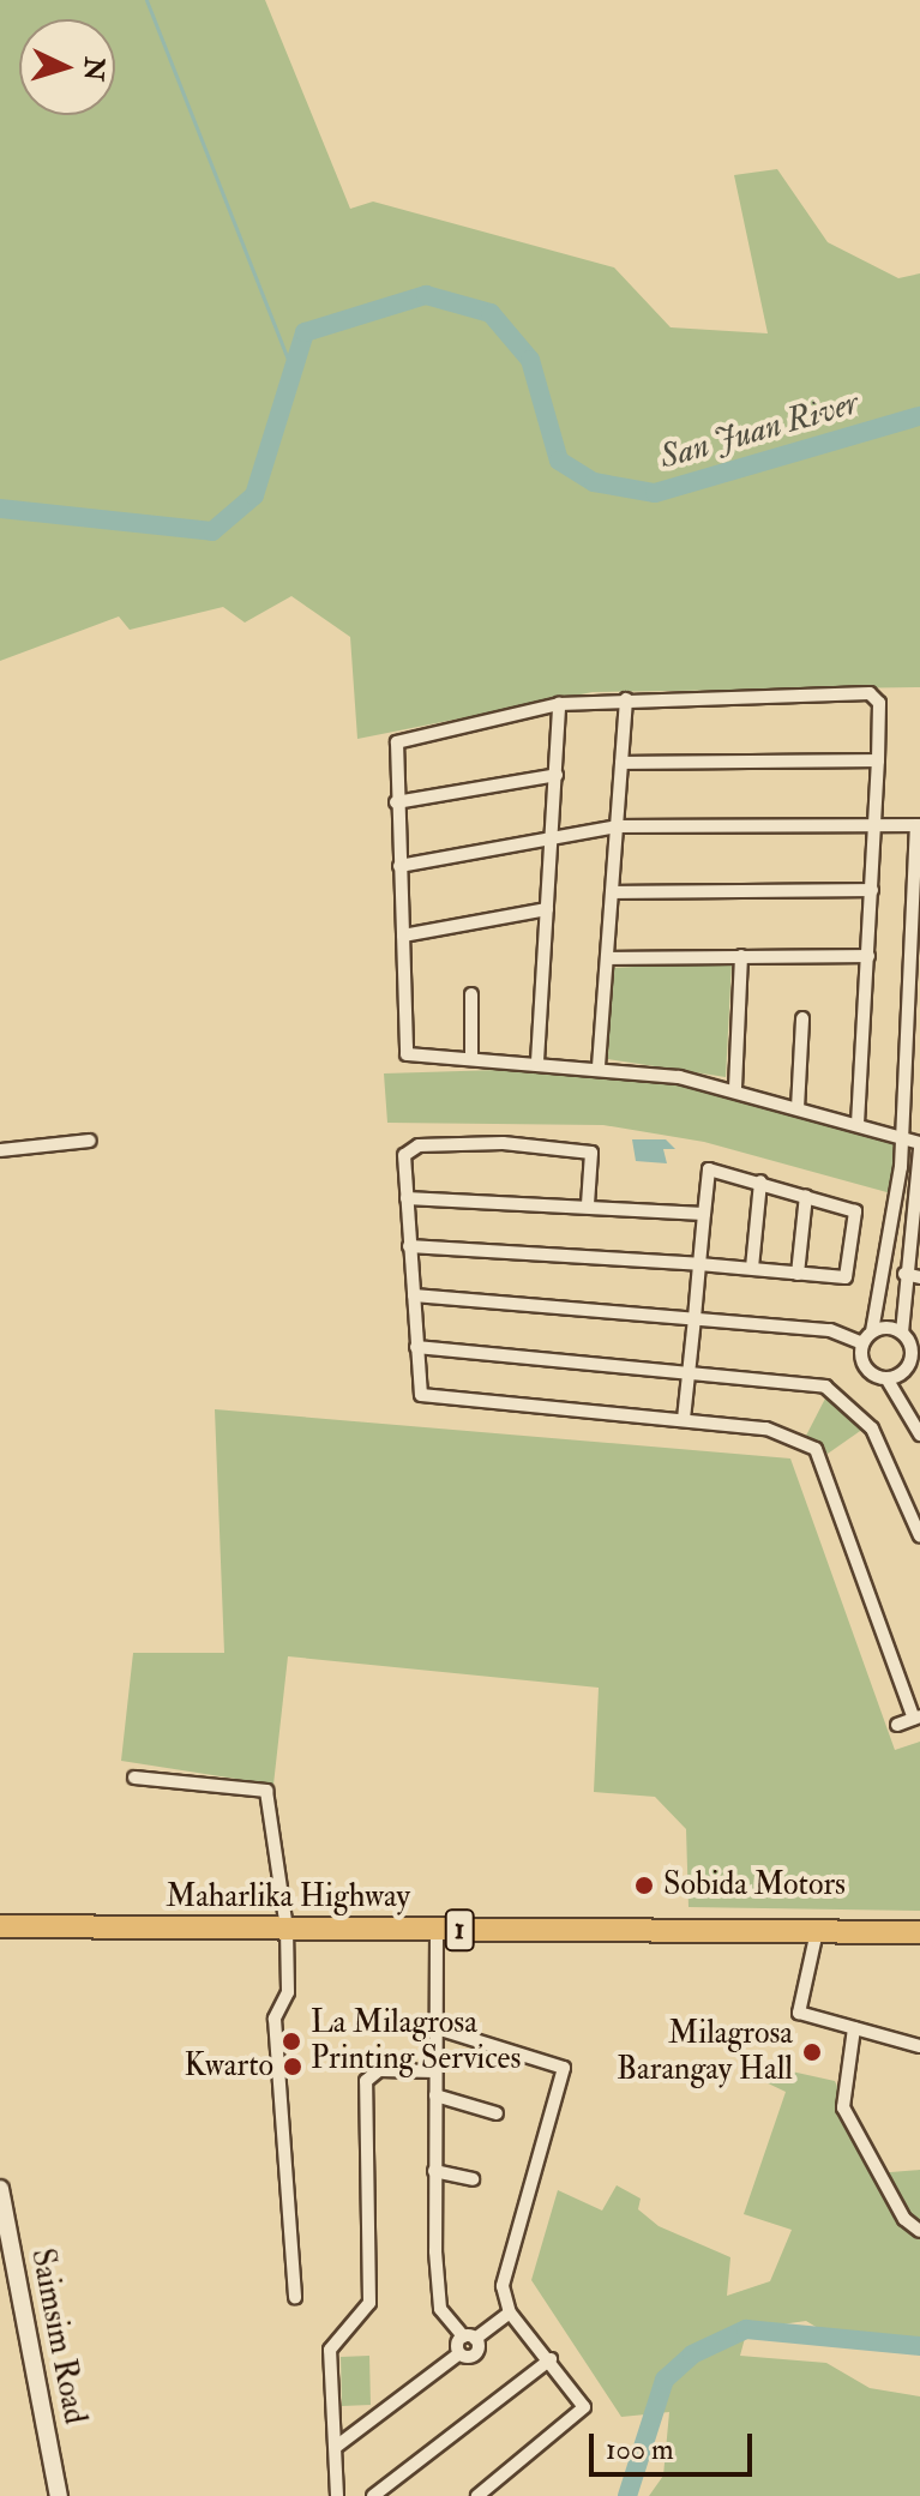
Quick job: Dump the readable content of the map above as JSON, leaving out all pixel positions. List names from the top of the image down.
{
  "streets": {
    "highway": ["Maharlika Highway", "1"],
    "street": ["Saimsim Road"]
  },
  "water": ["San Juan River"],
  "places": [
    "Sobida Motors",
    "La Milagrosa Printing Services",
    "Milagrosa Barangay Hall",
    "Kwarto"
  ],
  "scale_bar": "100 m",
  "north": "right"
}
